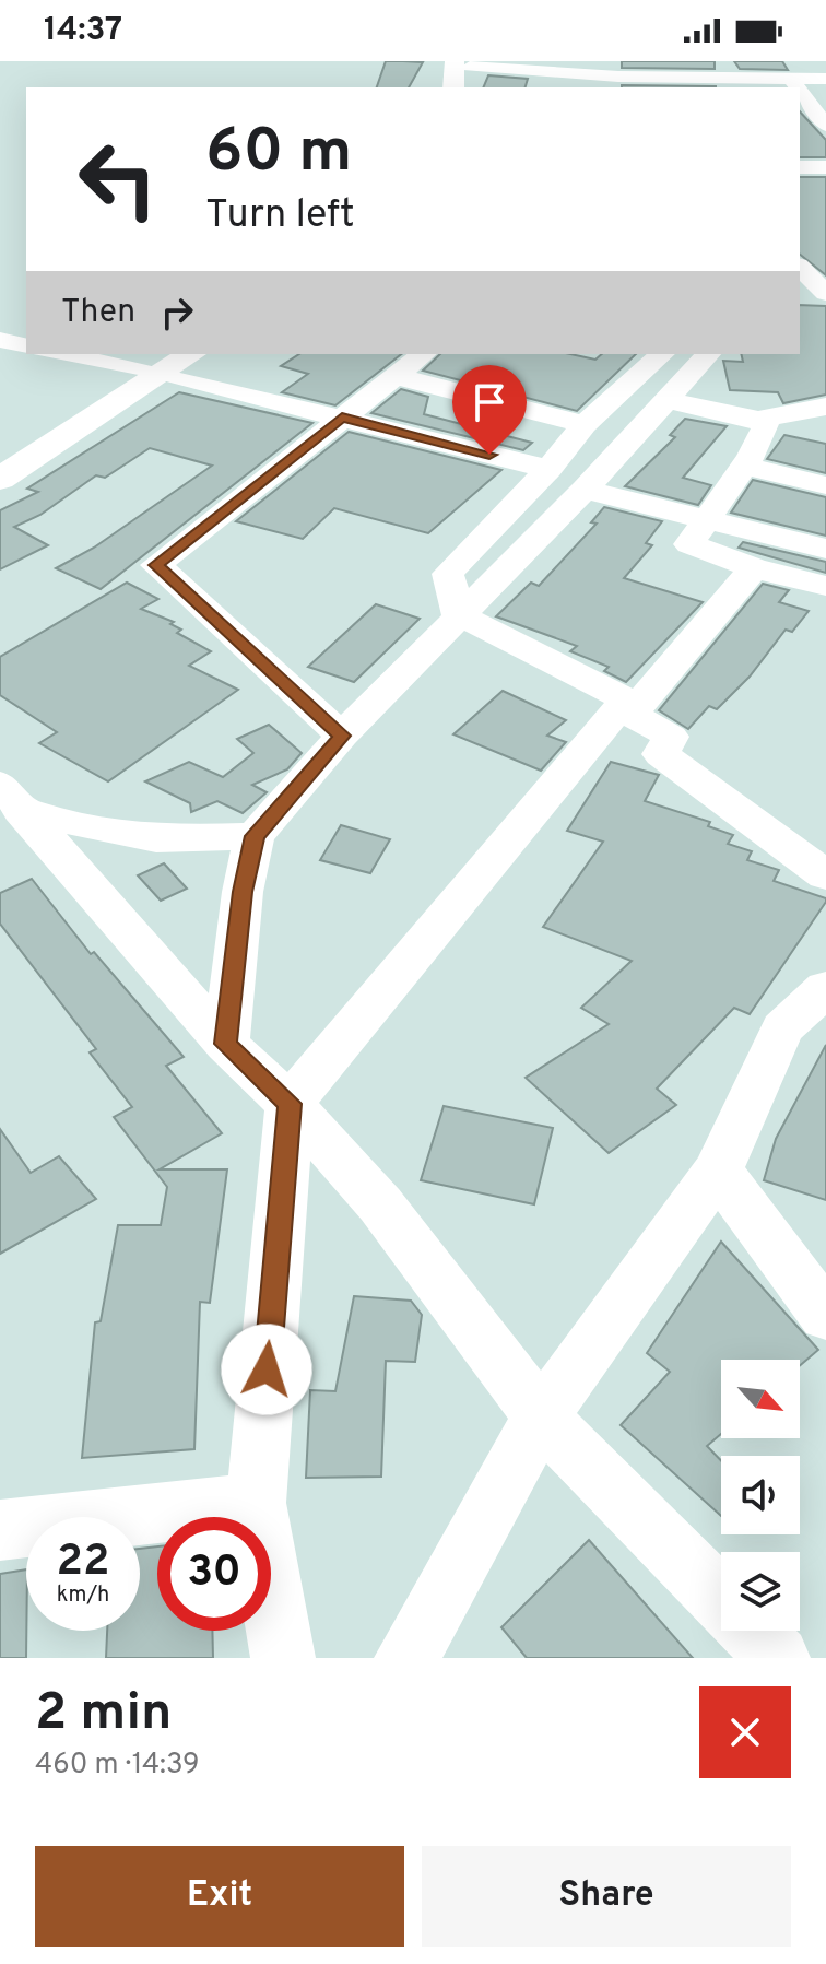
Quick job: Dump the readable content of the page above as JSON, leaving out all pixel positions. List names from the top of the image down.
{
  "north": "bottom right",
  "page": {
    "status": "14:37",
    "turn": ["60 m", "Turn left"],
    "then": "Then",
    "speed": "22 km/h",
    "limit": "30",
    "heading": ["2 min", "460 m · 14:39"],
    "buttons": ["Exit", "Share"]
  }
}
